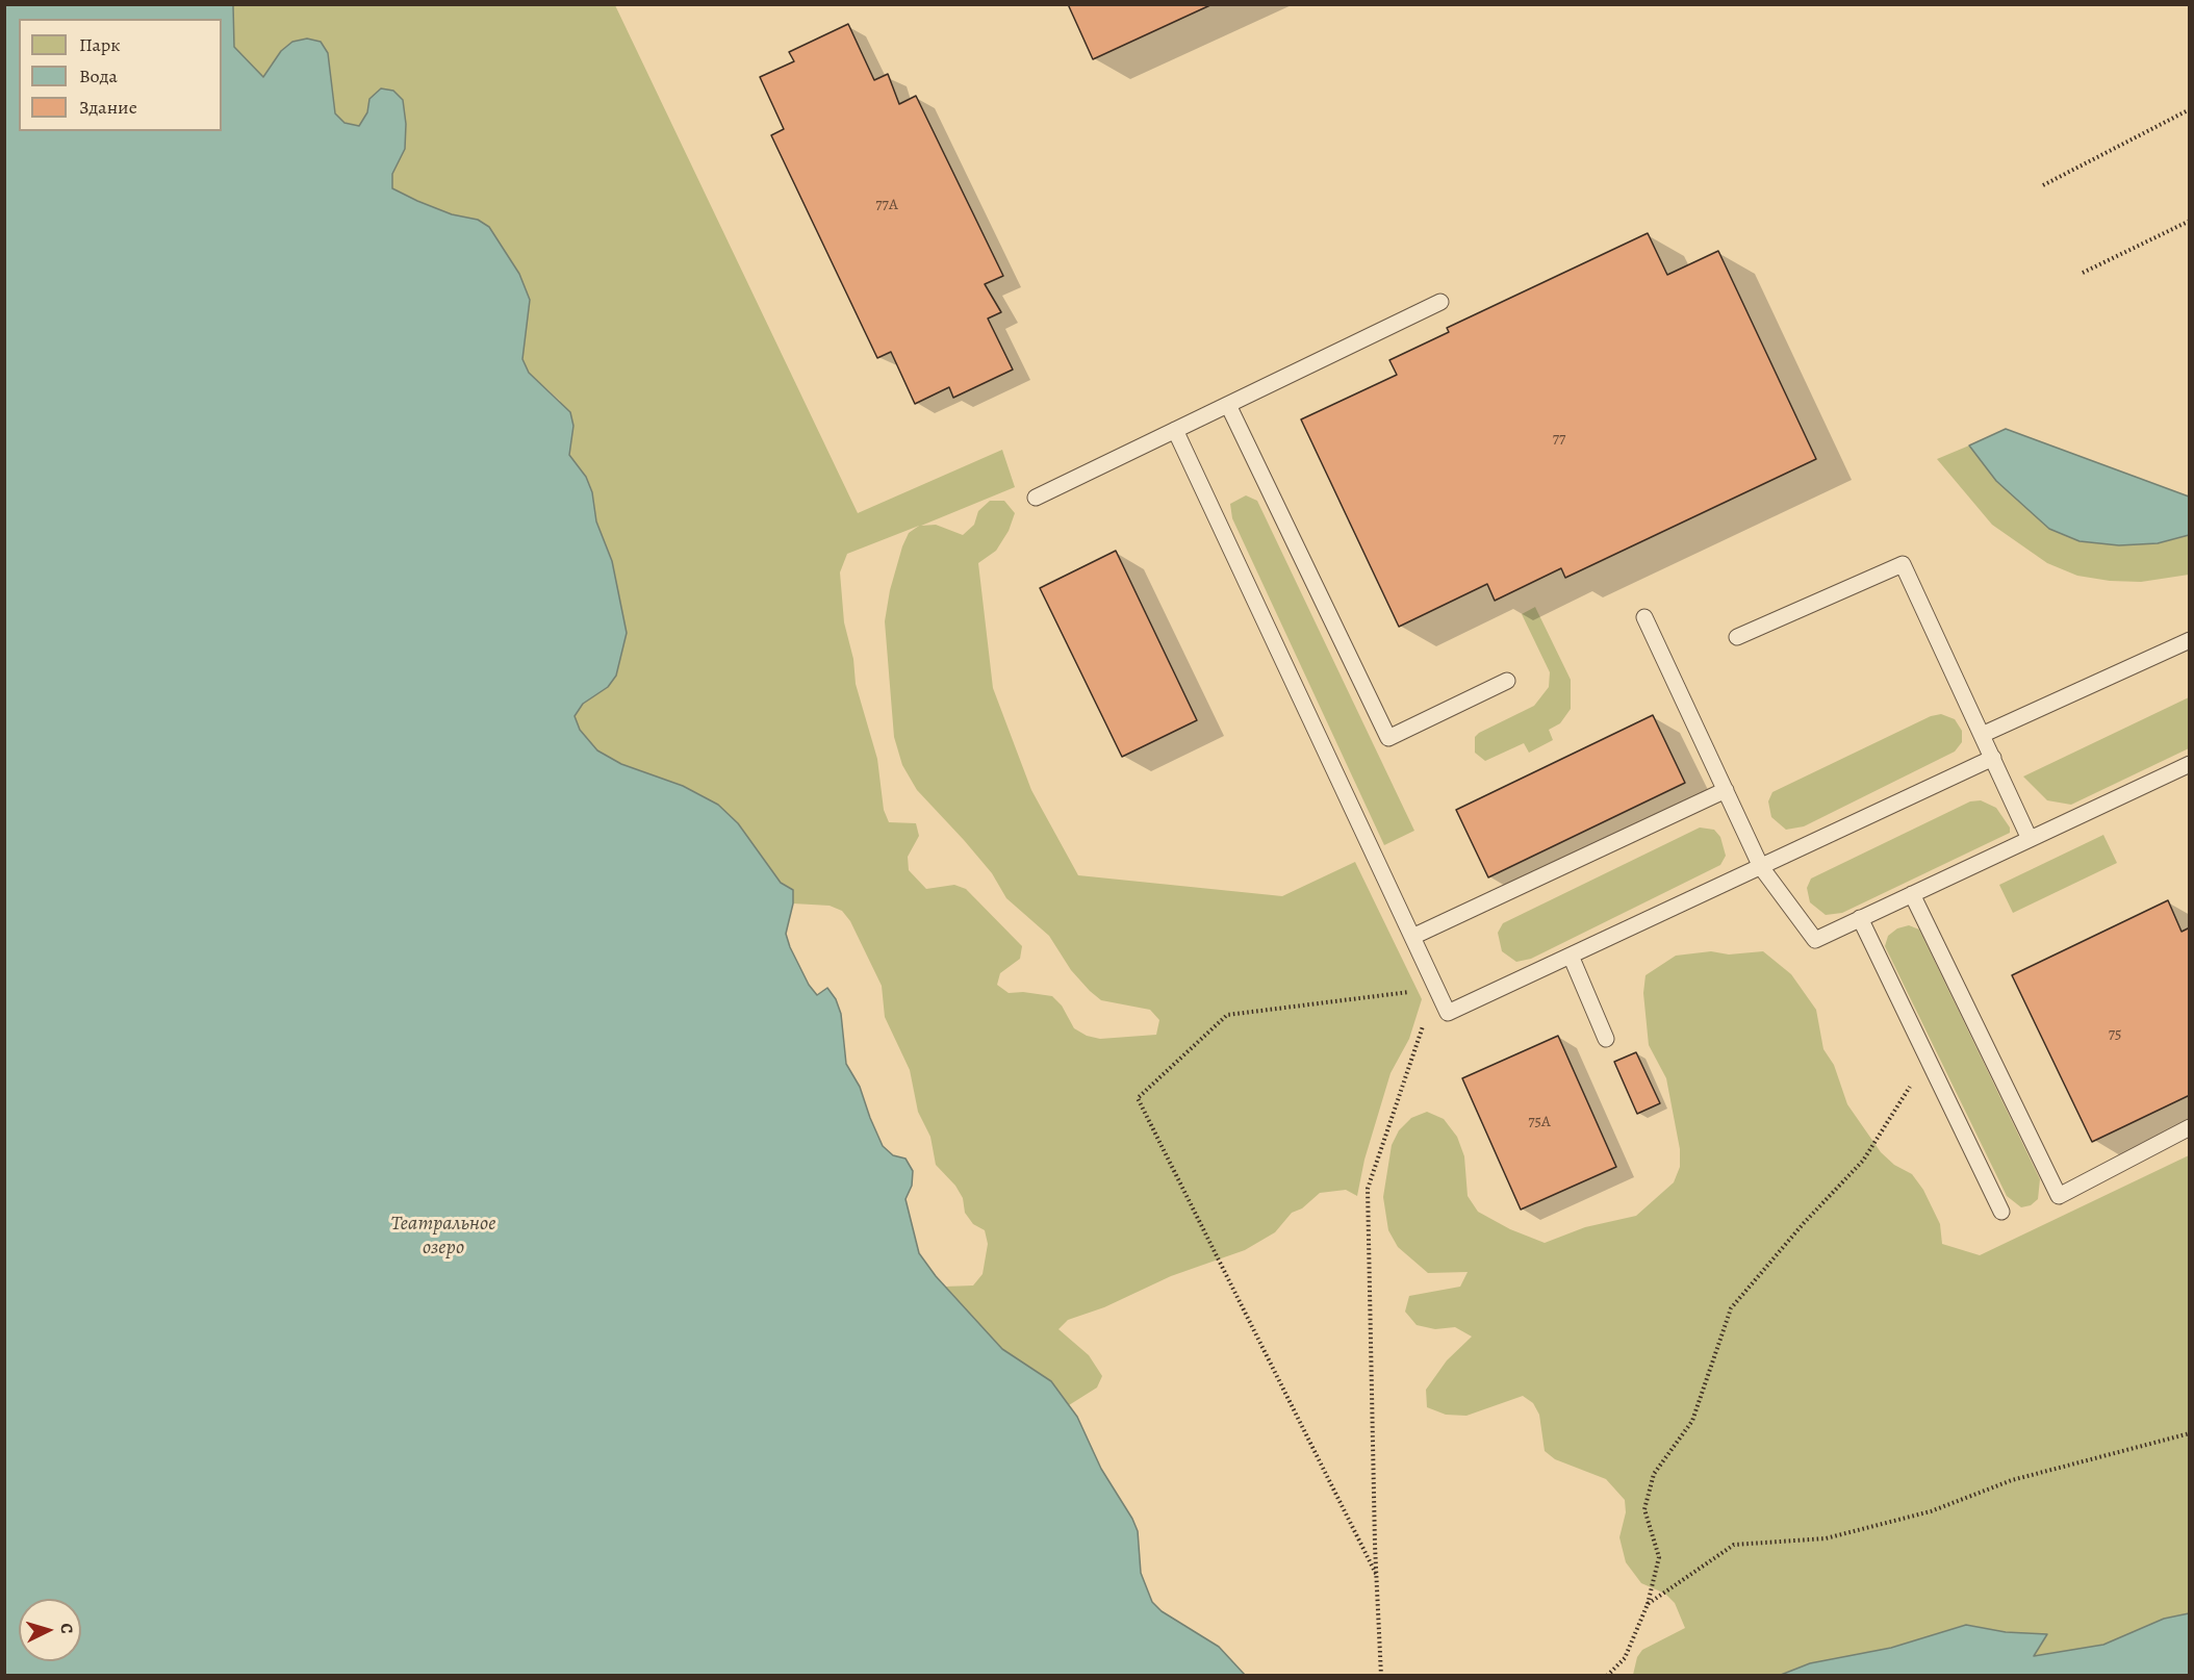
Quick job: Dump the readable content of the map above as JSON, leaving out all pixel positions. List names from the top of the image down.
{
  "water": ["Театральное озеро"],
  "house_numbers": [
    "77А",
    "77",
    "75",
    "75А"
  ],
  "legend": ["Парк", "Вода", "Здание"],
  "north": "right"
}
